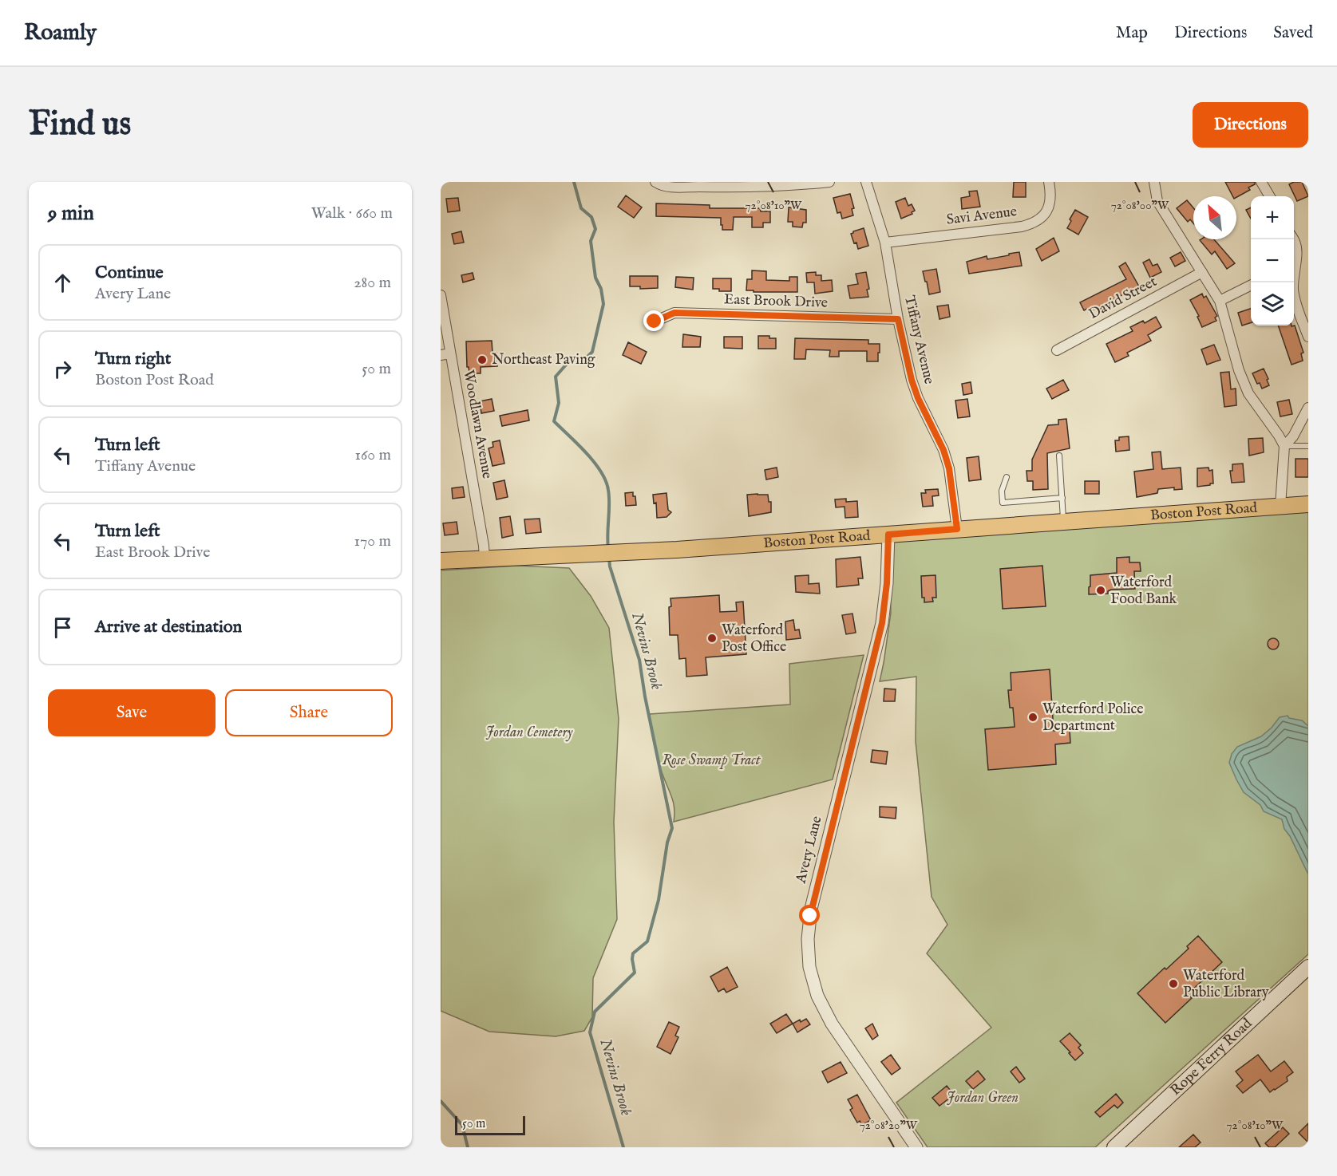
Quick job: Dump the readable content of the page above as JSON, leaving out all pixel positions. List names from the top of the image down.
{
  "streets": {
    "main road": ["Boston Post Road", "Rope Ferry Road"],
    "street": [
      "Savi Avenue",
      "David Street",
      "East Brook Drive",
      "Tiffany Avenue",
      "Woodlawn Avenue",
      "Avery Lane"
    ]
  },
  "crossings": [
    ["Savi Avenue", "Tiffany Avenue"],
    ["East Brook Drive", "Tiffany Avenue"],
    ["Tiffany Avenue", "Boston Post Road"],
    ["Woodlawn Avenue", "Boston Post Road"],
    ["Boston Post Road", "Avery Lane"]
  ],
  "water": ["Nevins Brook"],
  "parks": ["Jordan Cemetery", "Rose Swamp Tract", "Jordan Green"],
  "places": [
    "Northeast Paving",
    "Waterford Food Bank",
    "Waterford Post Office",
    "Waterford Police Department",
    "Waterford Public Library"
  ],
  "scale_bar": "50 m",
  "north": "top left",
  "page": {
    "header": "Roamly",
    "nav": ["Map", "Directions", "Saved"],
    "buttons": [
      "Directions",
      ["Save", "Share"]
    ],
    "title": "Find us",
    "heading": ["9 min", "Walk · 660 m"],
    "map_buttons": ["+", "−"],
    "list": [
      ["Continue", "Avery Lane", "280 m"],
      ["Turn right", "Boston Post Road", "50 m"],
      ["Turn left", "Tiffany Avenue", "160 m"],
      ["Turn left", "East Brook Drive", "170 m"],
      "Arrive at destination"
    ],
    "scale": "50 m"
  },
  "coordinates": ["72°08'10\"W", "72°08'00\"W", "72°08'20\"W"]
}
